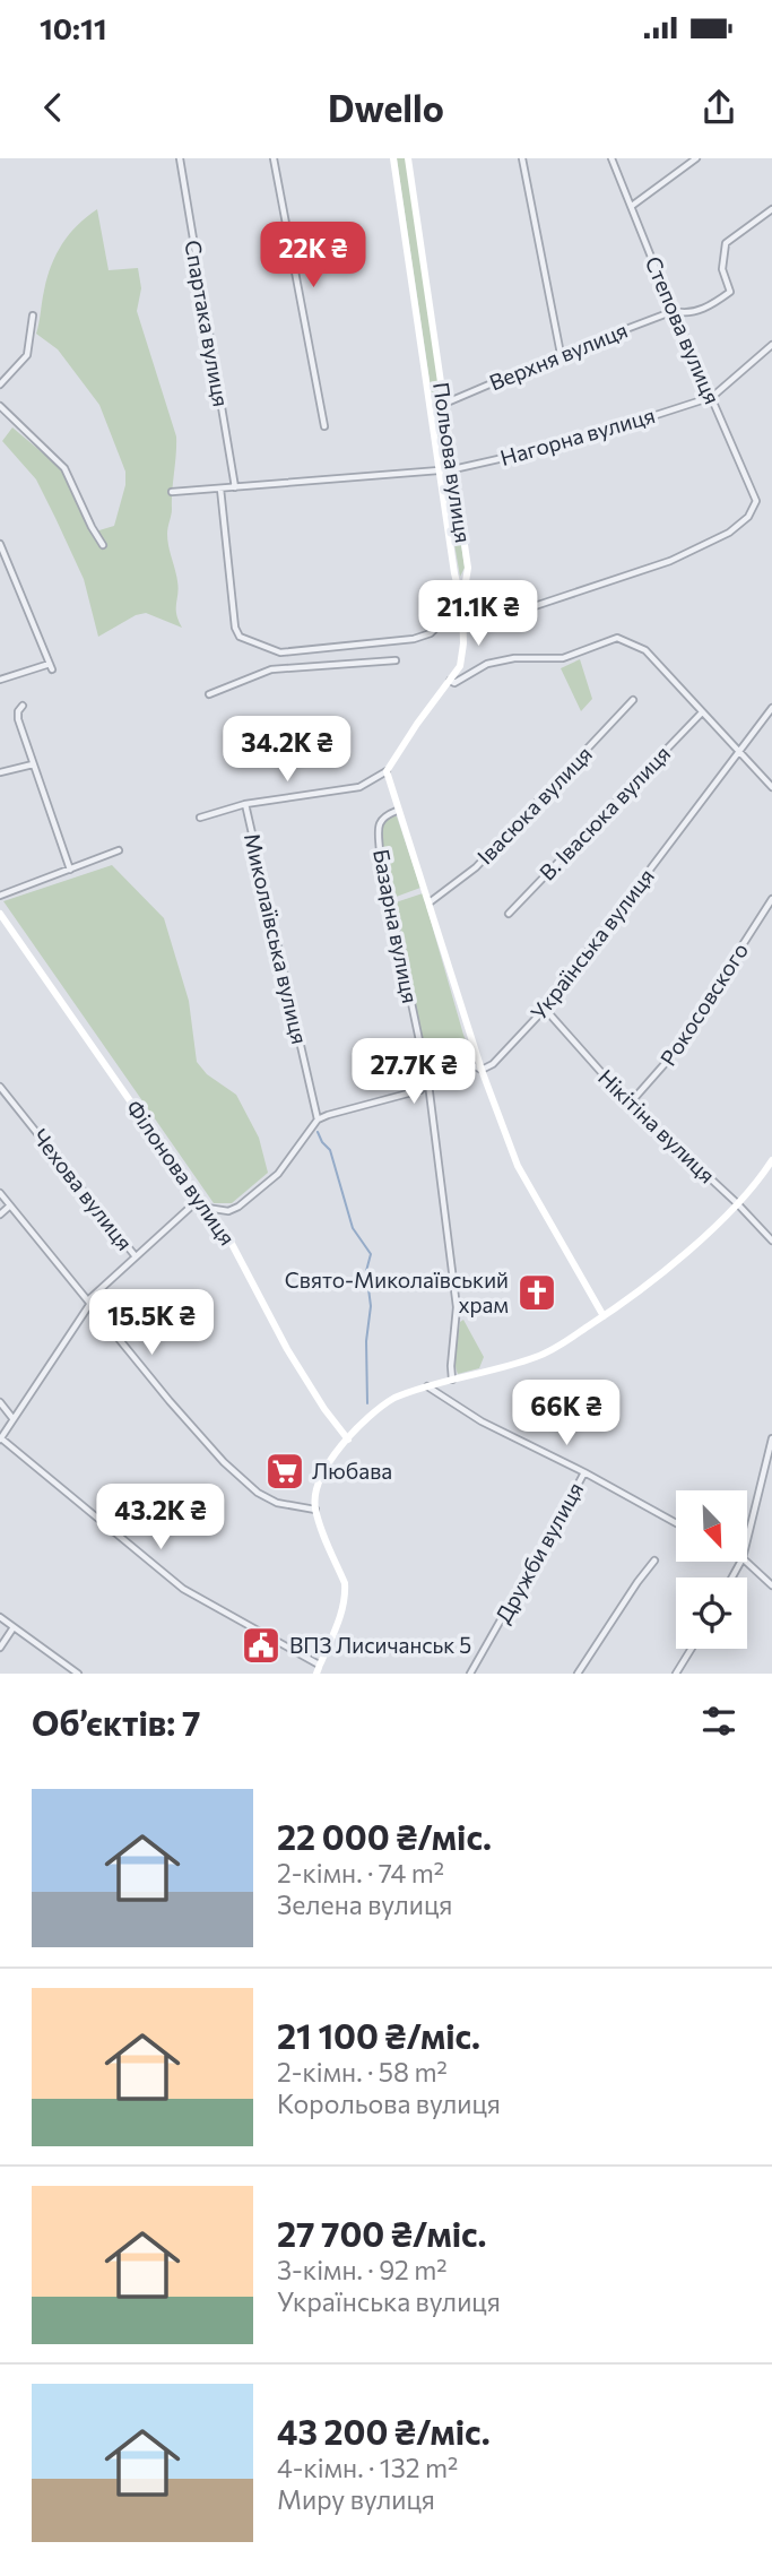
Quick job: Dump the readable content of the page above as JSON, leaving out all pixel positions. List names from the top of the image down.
{
  "streets": {
    "main road": ["Польова вулиця", "Базарна вулиця", "Філонова вулиця"],
    "street": [
      "Спартака вулиця",
      "Степова вулиця",
      "Верхня вулиця",
      "Нагорна вулиця",
      "Івасюка вулиця",
      "В. Івасюка вулиця",
      "Миколаївська вулиця",
      "Українська вулиця",
      "Рокосовского",
      "Нікітіна вулиця",
      "Чехова вулиця",
      "Дружби вулиця"
    ]
  },
  "crossings": [
    ["Спартака вулиця", "Нагорна вулиця"],
    ["Степова вулиця", "Верхня вулиця"],
    ["Степова вулиця", "Нагорна вулиця"],
    ["Верхня вулиця", "Польова вулиця"],
    ["Нагорна вулиця", "Польова вулиця"],
    ["Івасюка вулиця", "Базарна вулиця"],
    ["Базарна вулиця", "Українська вулиця"],
    ["Українська вулиця", "Нікітіна вулиця"],
    ["Рокосовского", "Нікітіна вулиця"]
  ],
  "places": {
    "church": ["Свято-Миколаївський храм"],
    "supermarket": ["Любава"],
    "public building": ["ВПЗ Лисичанськ 5"]
  },
  "north": "bottom right",
  "page": {
    "status": "10:11",
    "header": "Dwello",
    "price": [
      "22K ₴",
      "21.1K ₴",
      "34.2K ₴",
      "27.7K ₴",
      "15.5K ₴",
      "66K ₴",
      "43.2K ₴"
    ],
    "heading": "Об’єктів: 7",
    "list": [
      {
        "name": "22 000 ₴/міс.",
        "note": "2-кімн. · 74 m² · Зелена вулиця"
      },
      {
        "name": "21 100 ₴/міс.",
        "note": "2-кімн. · 58 m² · Корольова вулиця"
      },
      {
        "name": "27 700 ₴/міс.",
        "note": "3-кімн. · 92 m² · Українська вулиця"
      },
      {
        "name": "43 200 ₴/міс.",
        "note": "4-кімн. · 132 m² · Миру вулиця"
      }
    ]
  }
}
